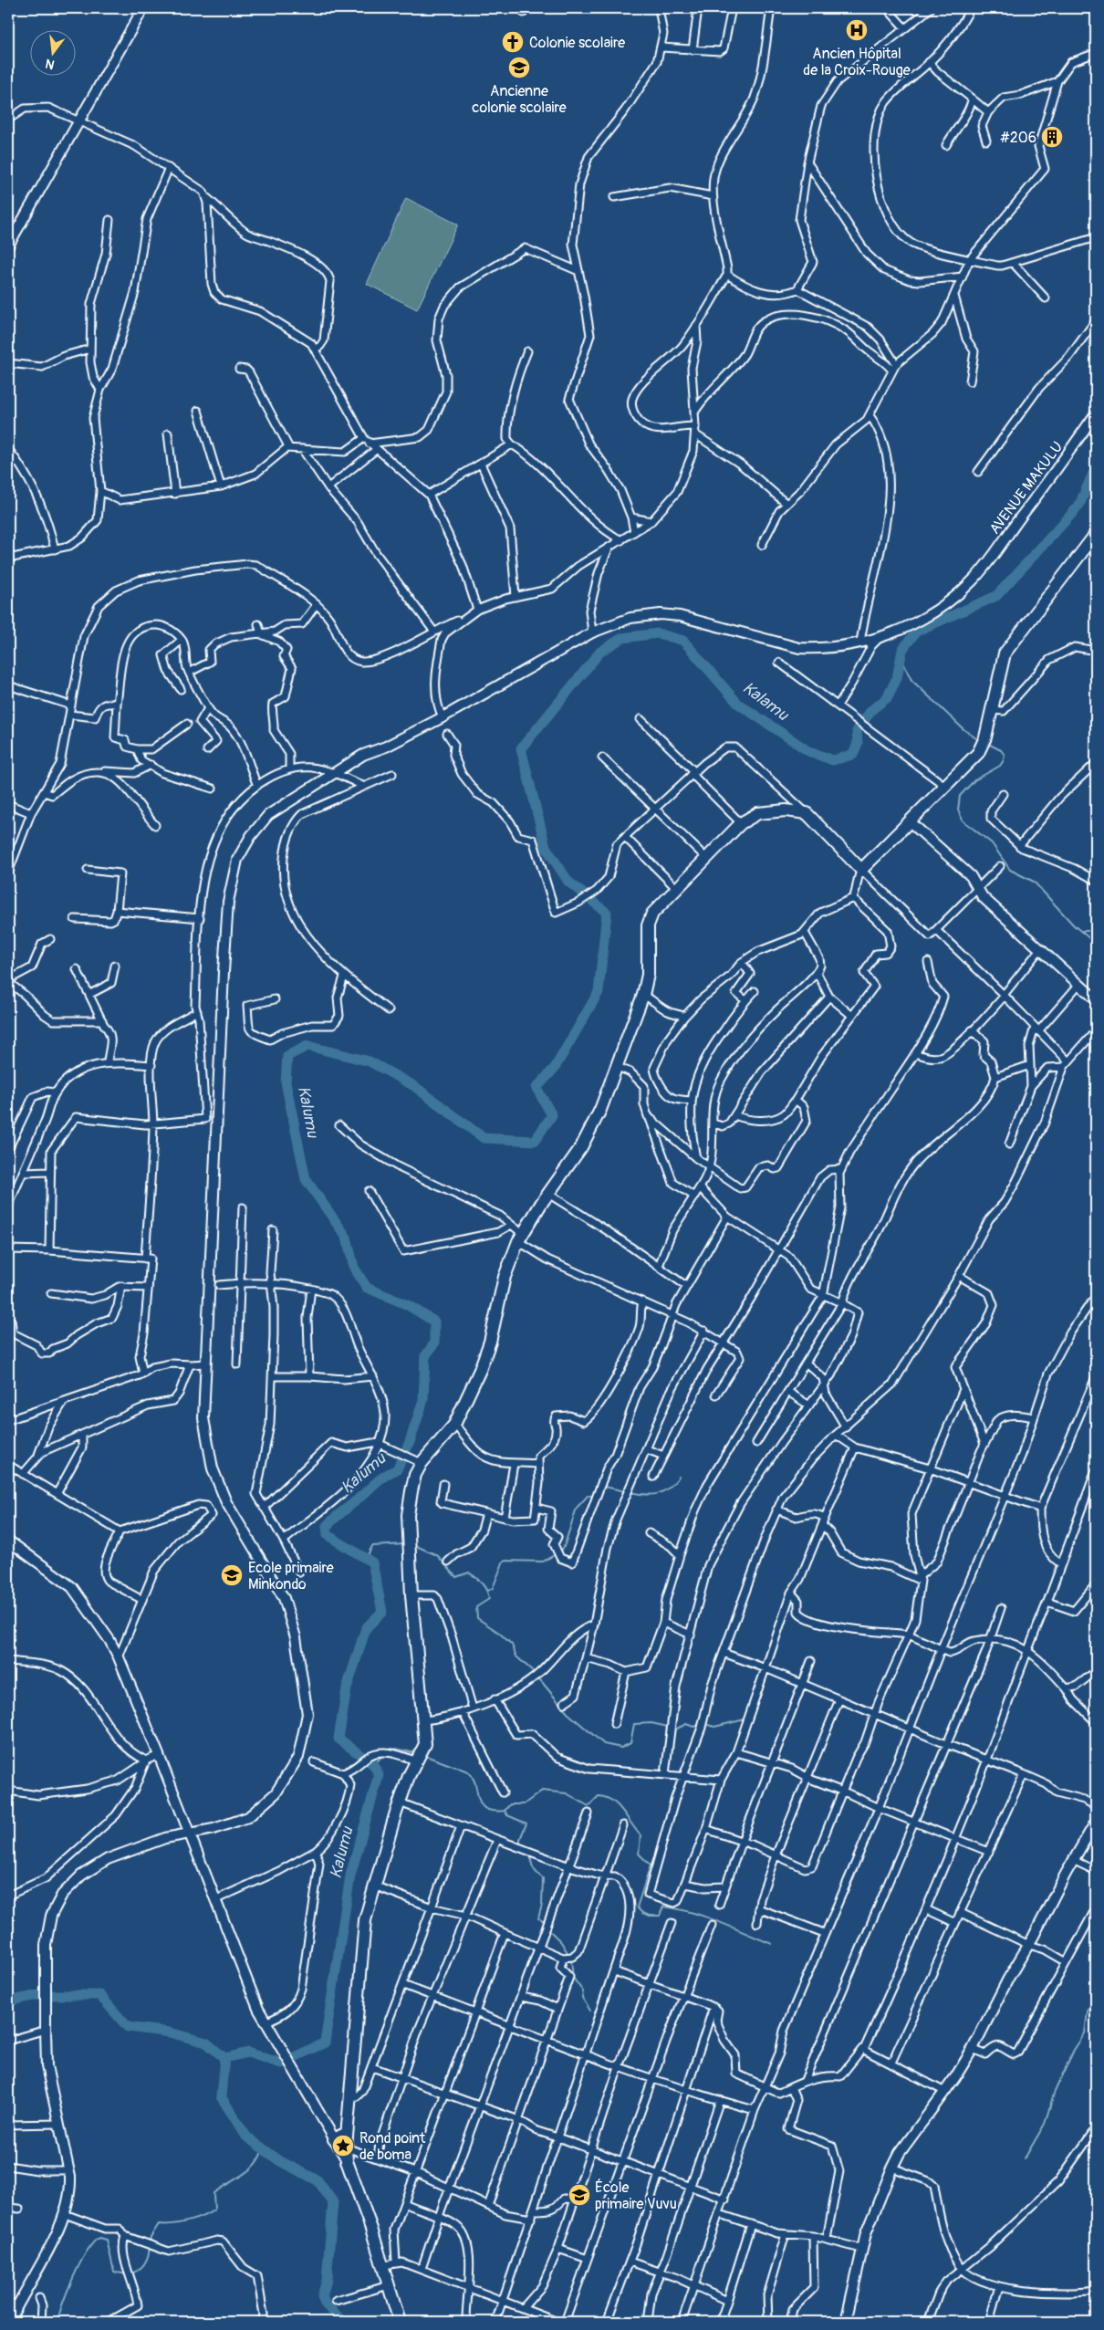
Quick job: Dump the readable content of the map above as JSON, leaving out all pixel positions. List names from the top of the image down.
{
  "streets": {
    "main road": ["AVENUE MAKULU"]
  },
  "water": ["Kalamu", "Kalumu"],
  "places": {
    "hospital": ["Ancien Hôpital de la Croix-Rouge"],
    "church": ["Colonie scolaire"],
    "school or university": ["Ancienne colonie scolaire", "Ecole primaire Minkondo", "École primaire Vuvu"],
    "building": ["#206"],
    "place": ["Rond point de boma"]
  },
  "north": "bottom"
}
